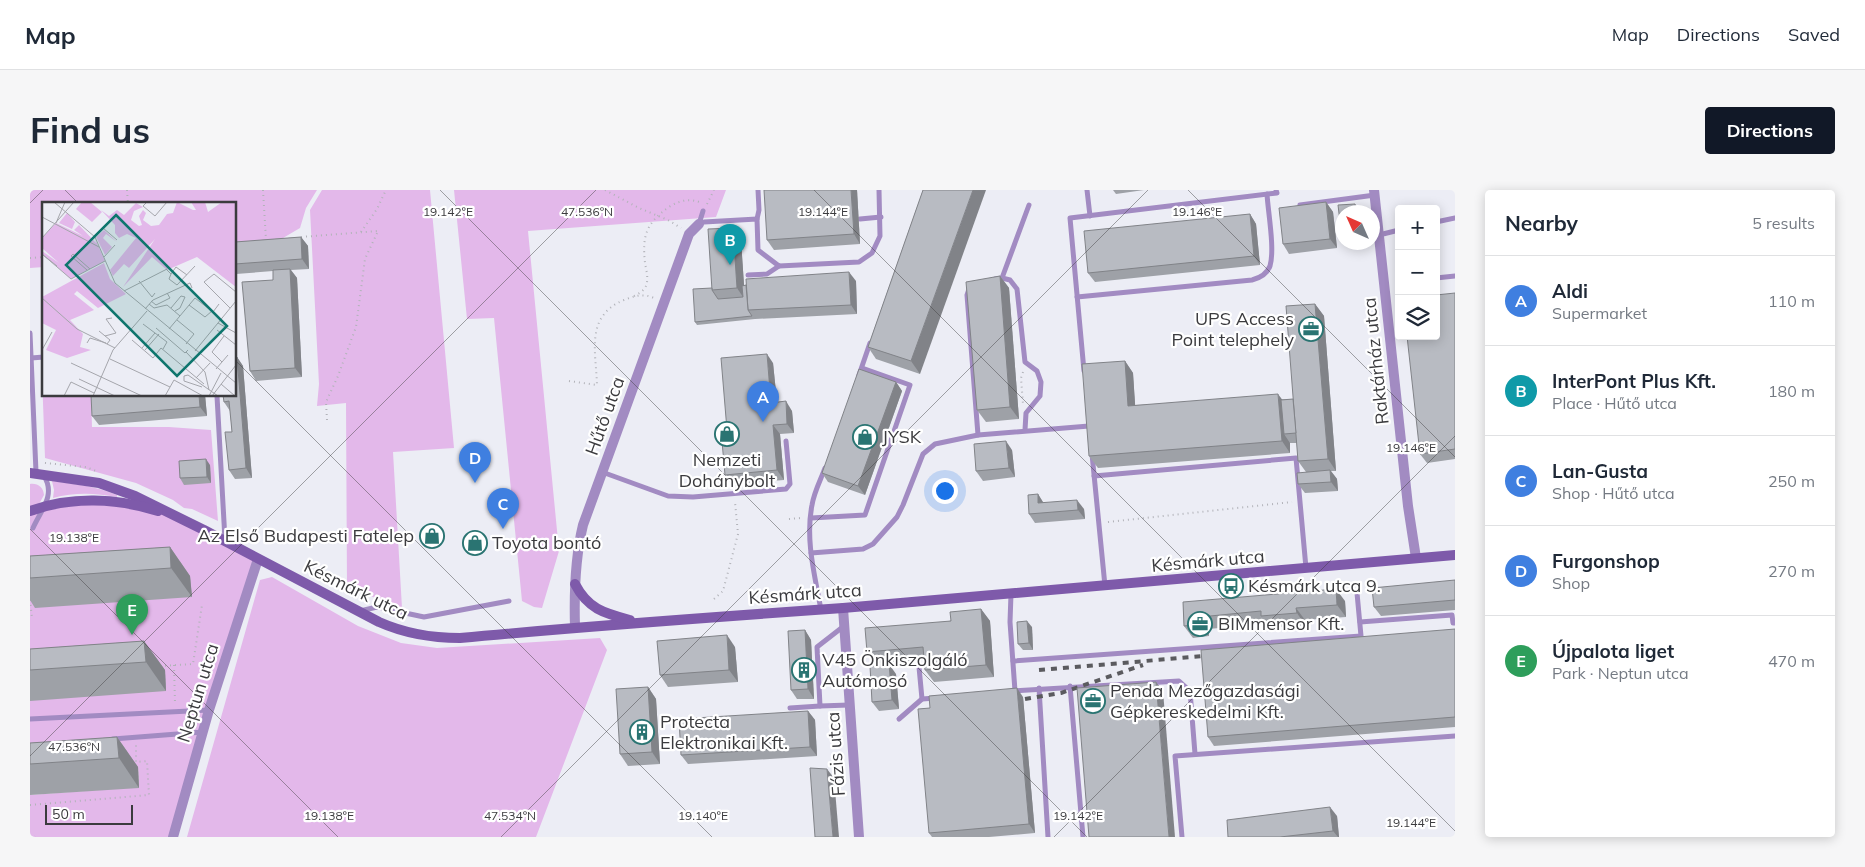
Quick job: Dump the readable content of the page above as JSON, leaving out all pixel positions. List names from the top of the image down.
{
  "streets": {
    "street": [
      "Raktárház utca",
      "Hűtő utca",
      "Késmárk utca",
      "Neptun utca",
      "Fázis utca"
    ]
  },
  "crossings": [
    ["Raktárház utca", "Késmárk utca"],
    ["Hűtő utca", "Késmárk utca"],
    ["Késmárk utca", "Neptun utca"],
    ["Késmárk utca", "Fázis utca"]
  ],
  "places": {
    "office": ["UPS Access Point telephely", "BIMmensor Kft.", "Penda Mezőgazdasági Gépkereskedelmi Kft."],
    "shop": [
      "Nemzeti Dohánybolt",
      "JYSK",
      "Az Első Budapesti Fatelep",
      "Toyota bontó"
    ],
    "bus stop": ["Késmárk utca 9."],
    "building": ["V45 Önkiszolgáló Autómosó", "Protecta Elektronikai Kft."]
  },
  "scale_bar": "50 m",
  "north": "top left",
  "page": {
    "header": "Map",
    "nav": ["Map", "Directions", "Saved"],
    "buttons": "Directions",
    "title": "Find us",
    "heading": ["Nearby", "5 results"],
    "map_buttons": ["+", "−"],
    "pins": [
      "B",
      "A",
      "D",
      "C",
      "E"
    ],
    "list": [
      {
        "mark": "A",
        "name": "Aldi",
        "note": "Supermarket",
        "value": "110 m"
      },
      {
        "mark": "B",
        "name": "InterPont Plus Kft.",
        "note": "Place · Hűtő utca",
        "value": "180 m"
      },
      {
        "mark": "C",
        "name": "Lan-Gusta",
        "note": "Shop · Hűtő utca",
        "value": "250 m"
      },
      {
        "mark": "D",
        "name": "Furgonshop",
        "note": "Shop",
        "value": "270 m"
      },
      {
        "mark": "E",
        "name": "Újpalota liget",
        "note": "Park · Neptun utca",
        "value": "470 m"
      }
    ],
    "scale": "50 m"
  },
  "coordinates": [
    "19.142°E",
    "47.536°N",
    "19.144°E",
    "19.146°E",
    "19.138°E",
    "47.534°N",
    "19.140°E"
  ]
}
